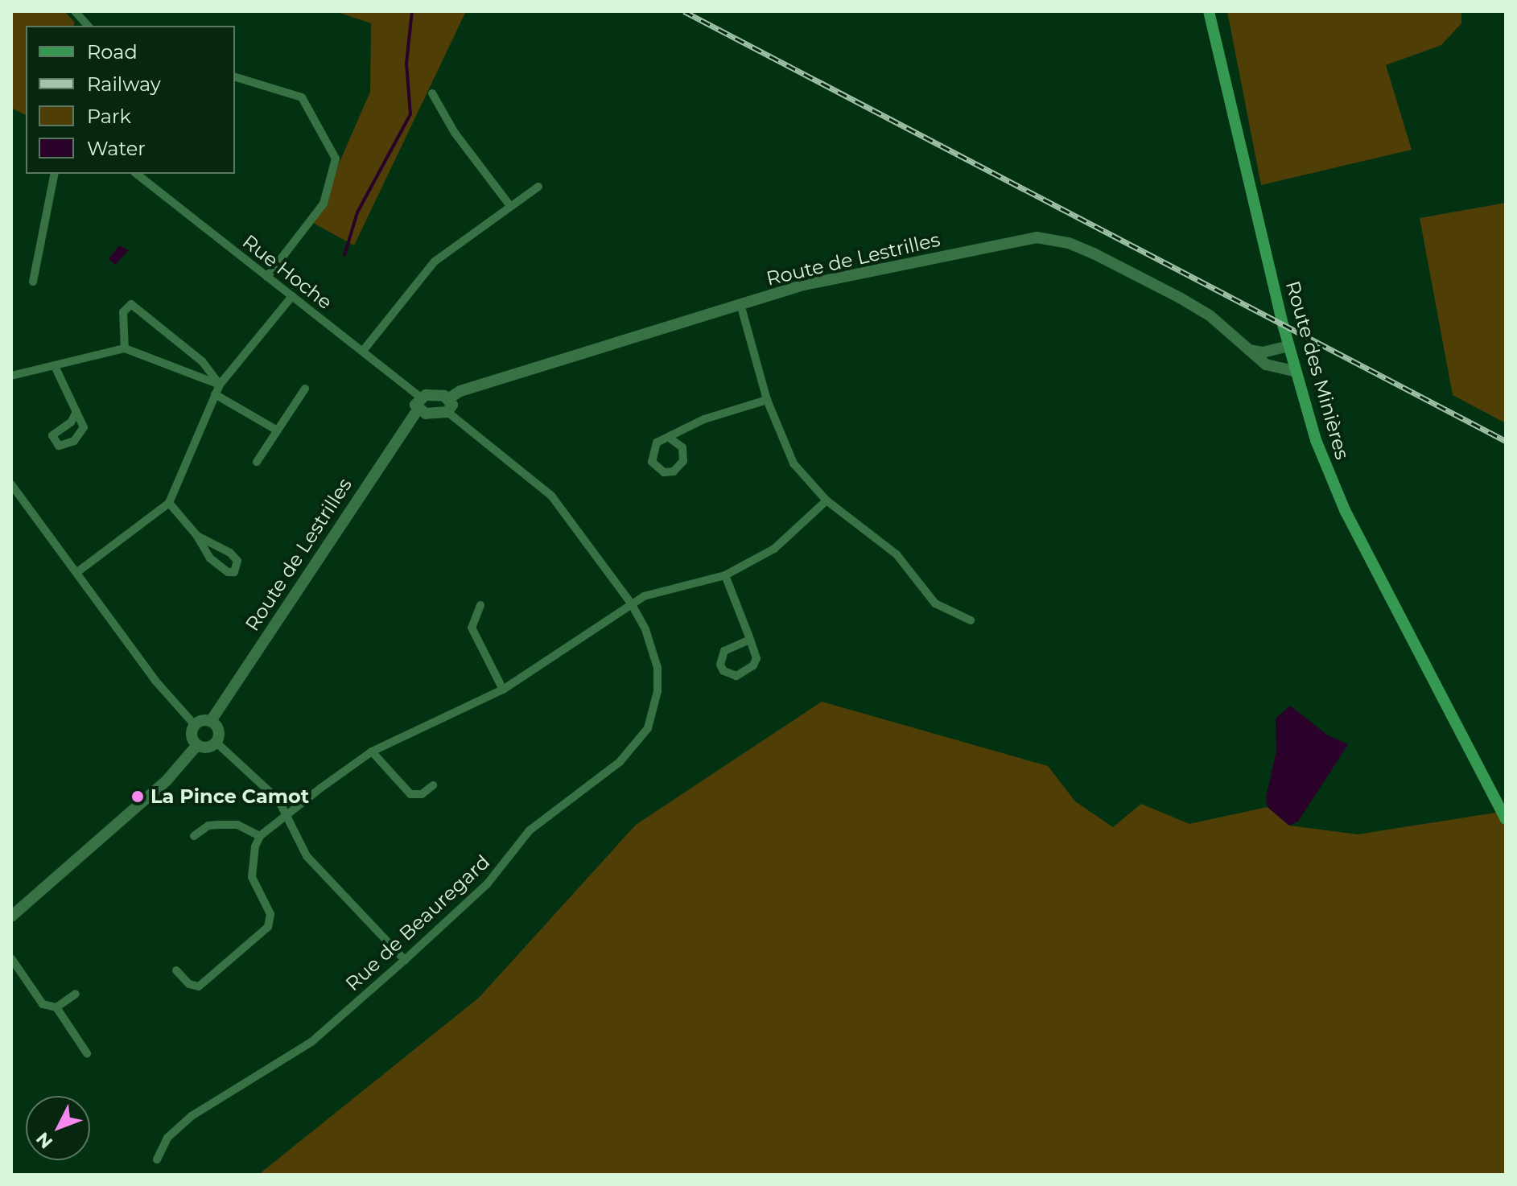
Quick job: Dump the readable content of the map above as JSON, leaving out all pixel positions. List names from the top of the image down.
{
  "streets": {
    "main road": ["Route des Minières"],
    "street": ["Route de Lestrilles", "Rue Hoche", "Rue de Beauregard"]
  },
  "crossings": [
    ["Route de Lestrilles", "Route des Minières"]
  ],
  "places": ["La Pince Camot"],
  "legend": [
    "Road",
    "Railway",
    "Park",
    "Water"
  ],
  "north": "bottom left"
}
